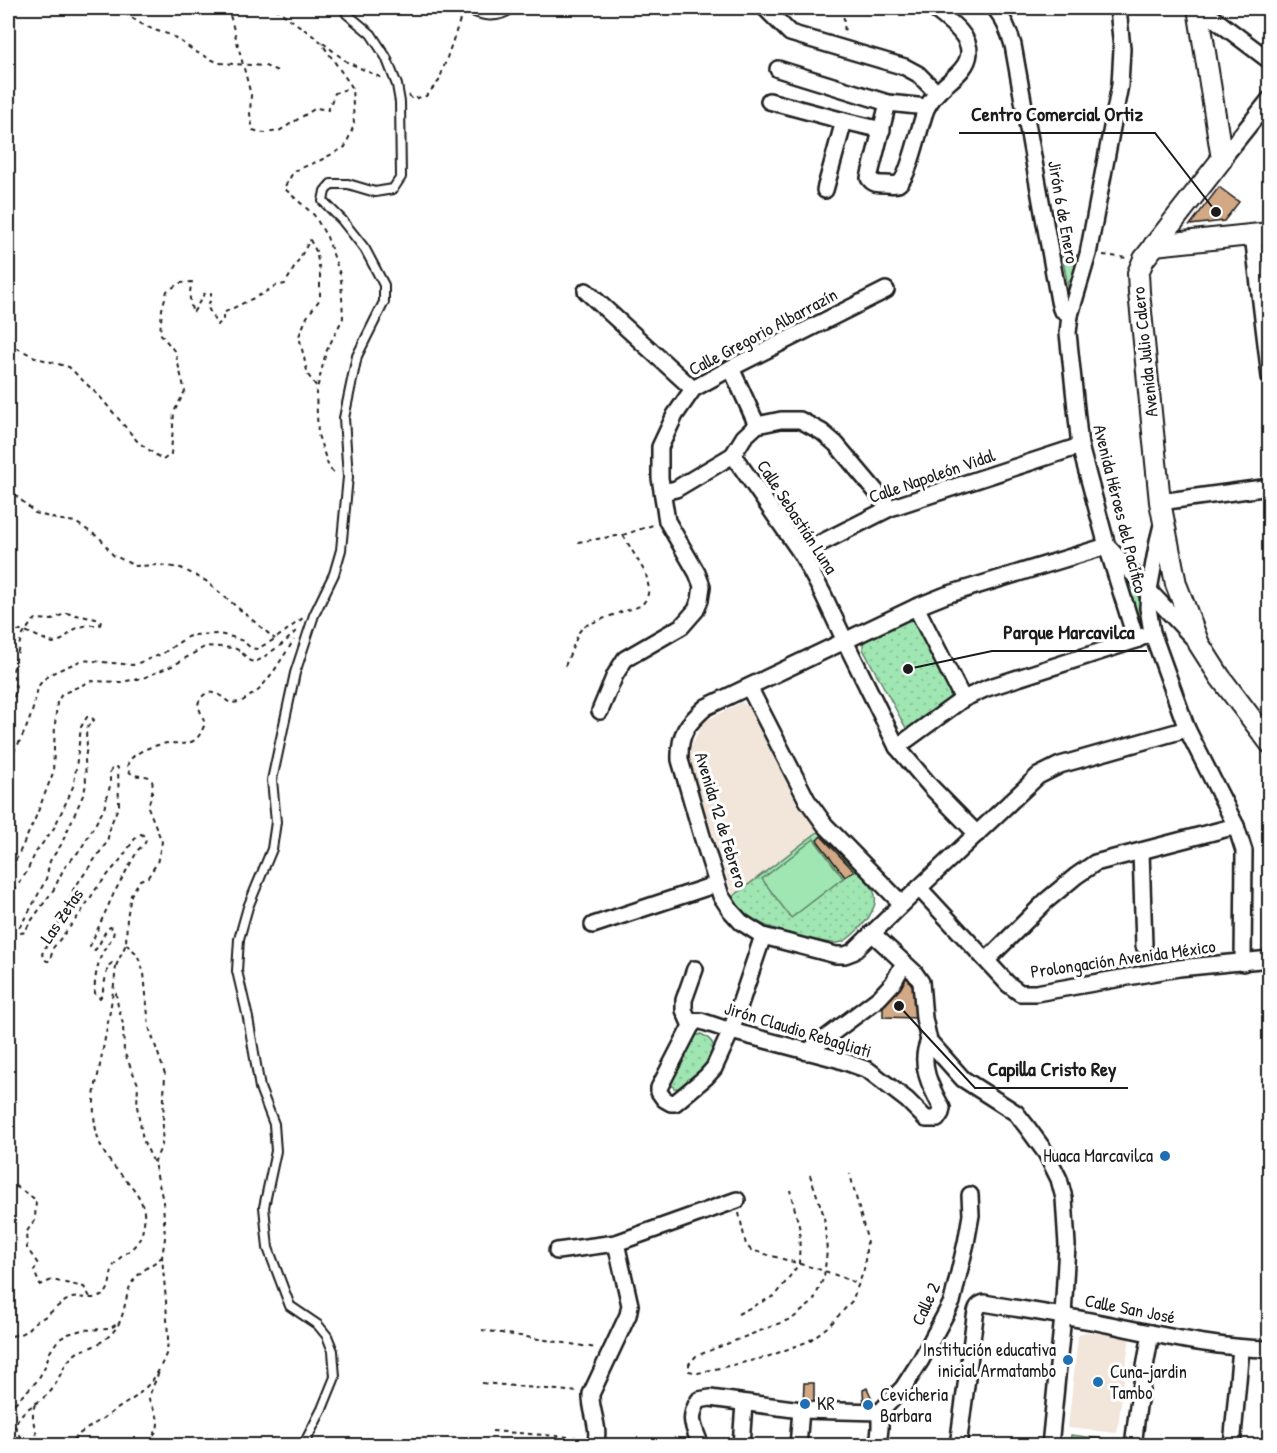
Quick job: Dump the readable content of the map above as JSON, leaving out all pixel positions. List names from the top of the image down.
{
  "streets": {
    "street": [
      "Jirón 6 de Enero",
      "Calle Gregorio Albarrazín",
      "Avenida Julio Calero",
      "Calle Napoleón Vidal",
      "Avenida Héroes del Pacífico",
      "Calle Sebastián Luna",
      "Avenida 12 de Febrero",
      "Prolongación Avenida México",
      "Jirón Claudio Rebagliati",
      "Calle 2",
      "Calle San José"
    ],
    "path": ["Las Zetas"]
  },
  "crossings": [
    ["Jirón 6 de Enero", "Avenida Héroes del Pacífico"],
    ["Avenida Julio Calero", "Avenida Héroes del Pacífico"],
    ["Avenida Julio Calero", "Avenida 12 de Febrero"],
    ["Calle Napoleón Vidal", "Avenida Héroes del Pacífico"],
    ["Calle Napoleón Vidal", "Calle Sebastián Luna"],
    ["Avenida Héroes del Pacífico", "Avenida 12 de Febrero"],
    ["Calle Sebastián Luna", "Avenida 12 de Febrero"],
    ["Avenida 12 de Febrero", "Prolongación Avenida México"]
  ],
  "places": [
    "Centro Comercial Ortiz",
    "Parque Marcavilca",
    "Capilla Cristo Rey",
    "Huaca Marcavilca",
    "Institución educativa inicial Armatambo",
    "Cuna-jardin Tambo",
    "KR",
    "Cevicheria Barbara"
  ]
}
